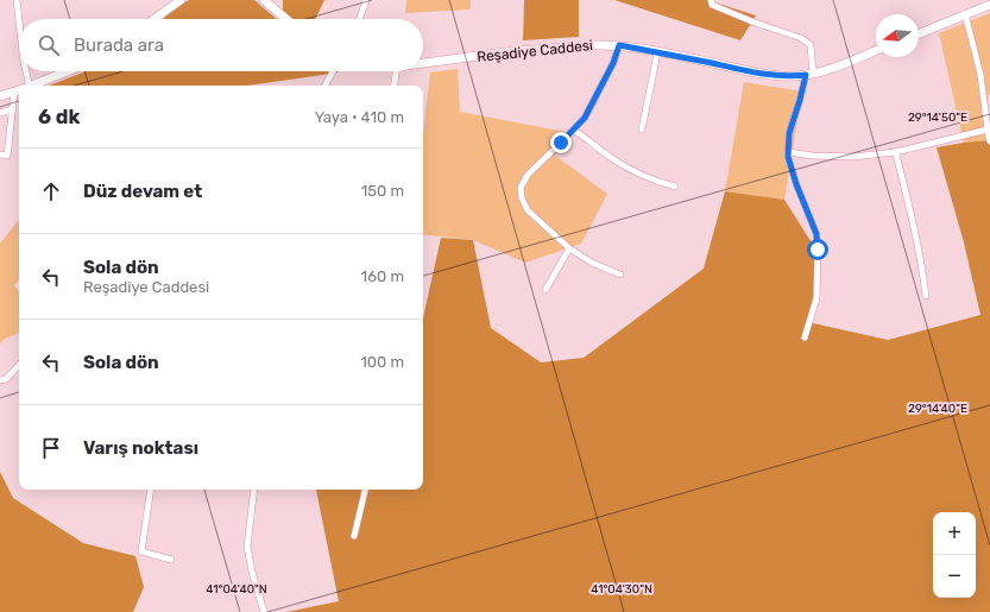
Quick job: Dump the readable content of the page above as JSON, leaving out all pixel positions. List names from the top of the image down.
{
  "streets": {
    "street": ["Reşadiye Caddesi"]
  },
  "north": "left",
  "page": {
    "search": "Burada ara",
    "heading": ["6 dk", "Yaya · 410 m"],
    "list": [
      ["Düz devam et", "150 m"],
      ["Sola dön", "Reşadiye Caddesi", "160 m"],
      ["Sola dön", "100 m"],
      "Varış noktası"
    ],
    "map_buttons": ["+", "−"]
  },
  "coordinates": [
    "29°14'50\"E",
    "29°14'40\"E",
    "41°04'40\"N",
    "41°04'30\"N"
  ]
}
